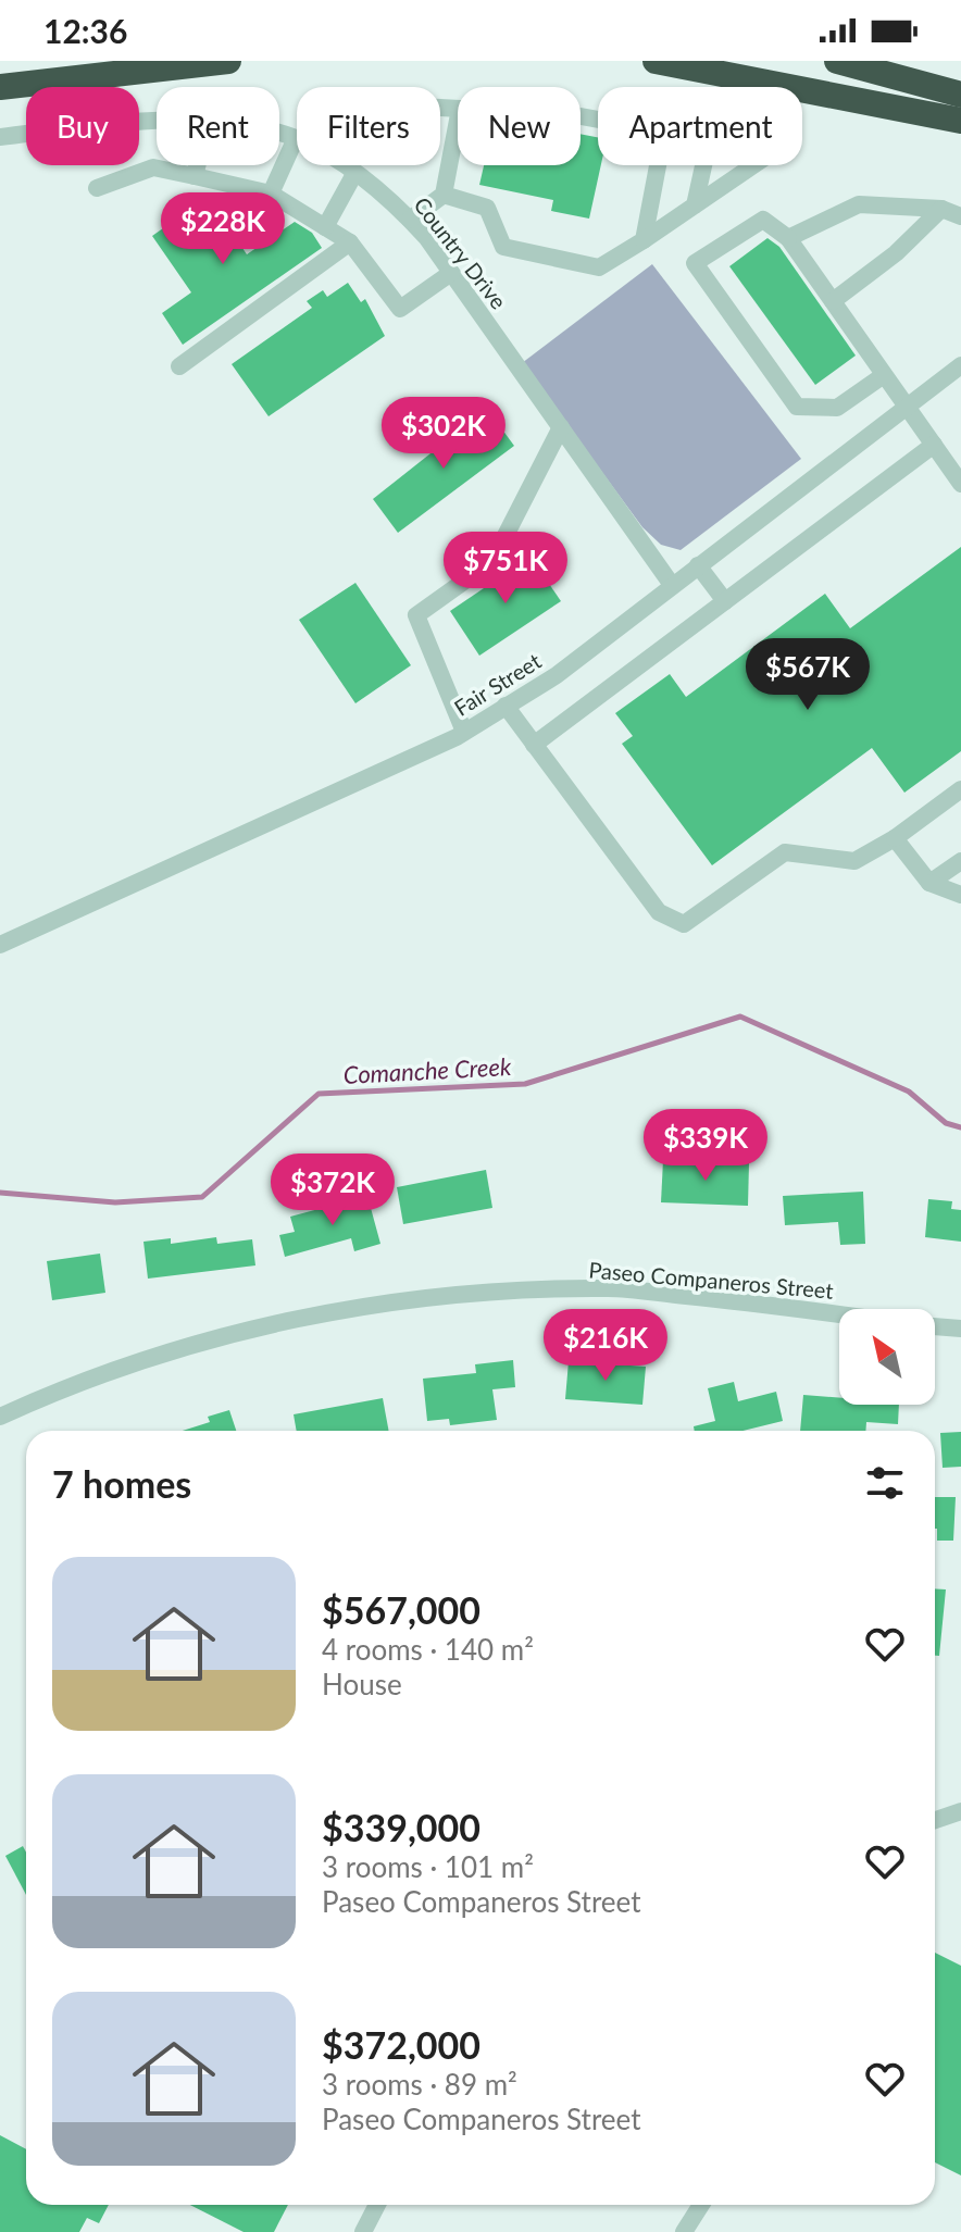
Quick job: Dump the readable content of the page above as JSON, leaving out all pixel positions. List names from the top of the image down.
{
  "streets": {
    "street": ["Country Drive", "Fair Street", "Paseo Companeros Street"]
  },
  "crossings": [
    ["Country Drive", "Fair Street"]
  ],
  "water": ["Comanche Creek"],
  "north": "top left",
  "page": {
    "status": "12:36",
    "chip": [
      "Buy",
      "Rent",
      "Filters",
      "New",
      "Apartment"
    ],
    "price": [
      "$228K",
      "$302K",
      "$751K",
      "$567K",
      "$339K",
      "$372K",
      "$216K"
    ],
    "heading": "7 homes",
    "list": [
      {
        "name": "$567,000",
        "note": "4 rooms · 140 m² · House"
      },
      {
        "name": "$339,000",
        "note": "3 rooms · 101 m² · Paseo Companeros Street"
      },
      {
        "name": "$372,000",
        "note": "3 rooms · 89 m² · Paseo Companeros Street"
      }
    ]
  }
}
